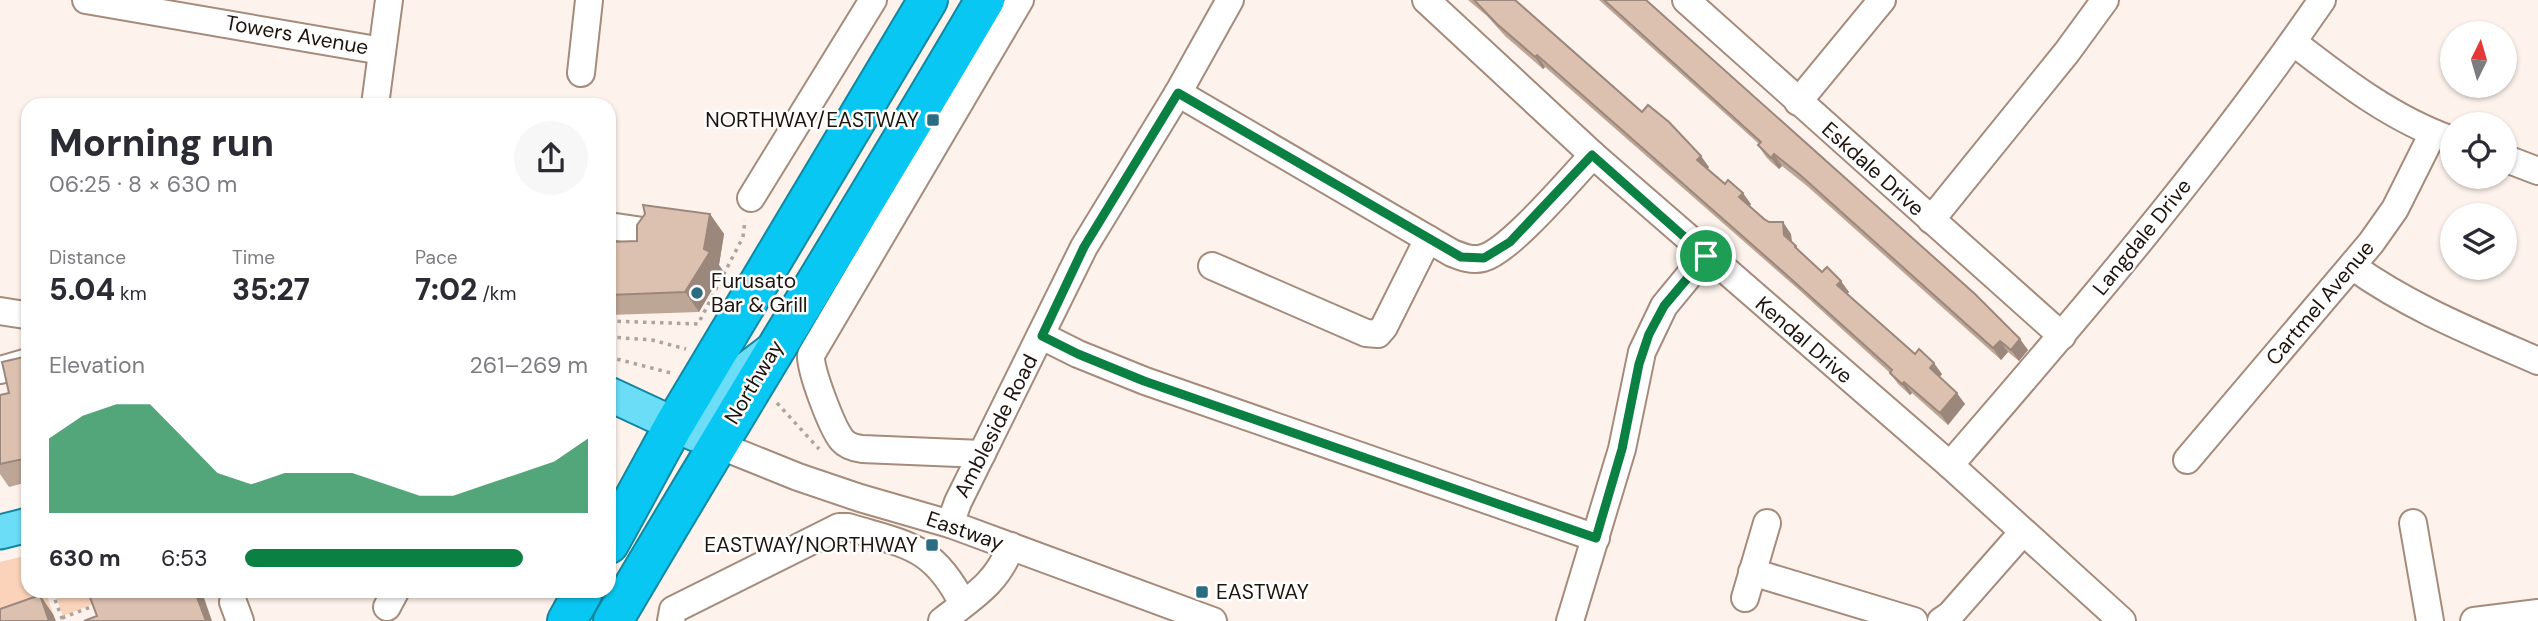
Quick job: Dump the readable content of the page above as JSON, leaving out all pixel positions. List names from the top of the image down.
{
  "streets": {
    "highway": ["Northway"],
    "street": [
      "Towers Avenue",
      "Eskdale Drive",
      "Langdale Drive",
      "Cartmel Avenue",
      "Kendal Drive",
      "Ambleside Road",
      "Eastway"
    ]
  },
  "crossings": [
    ["Eskdale Drive", "Langdale Drive"],
    ["Langdale Drive", "Kendal Drive"],
    ["Northway", "Ambleside Road"],
    ["Northway", "Eastway"],
    ["Ambleside Road", "Eastway"]
  ],
  "places": {
    "transit": ["NORTHWAY/EASTWAY", "EASTWAY/NORTHWAY", "EASTWAY"],
    "other": ["Furusato Bar & Grill"]
  },
  "north": "top",
  "page": {
    "heading": ["Morning run", "06:25 · 8 × 630 m"],
    "stats": [
      ["Distance", "5.04 km"],
      ["Time", "35:27"],
      ["Pace", "7:02 /km"]
    ],
    "chart": ["Elevation", "261–269 m"],
    "list": [
      {
        "name": "630 m",
        "note": "6:53"
      }
    ]
  }
}
